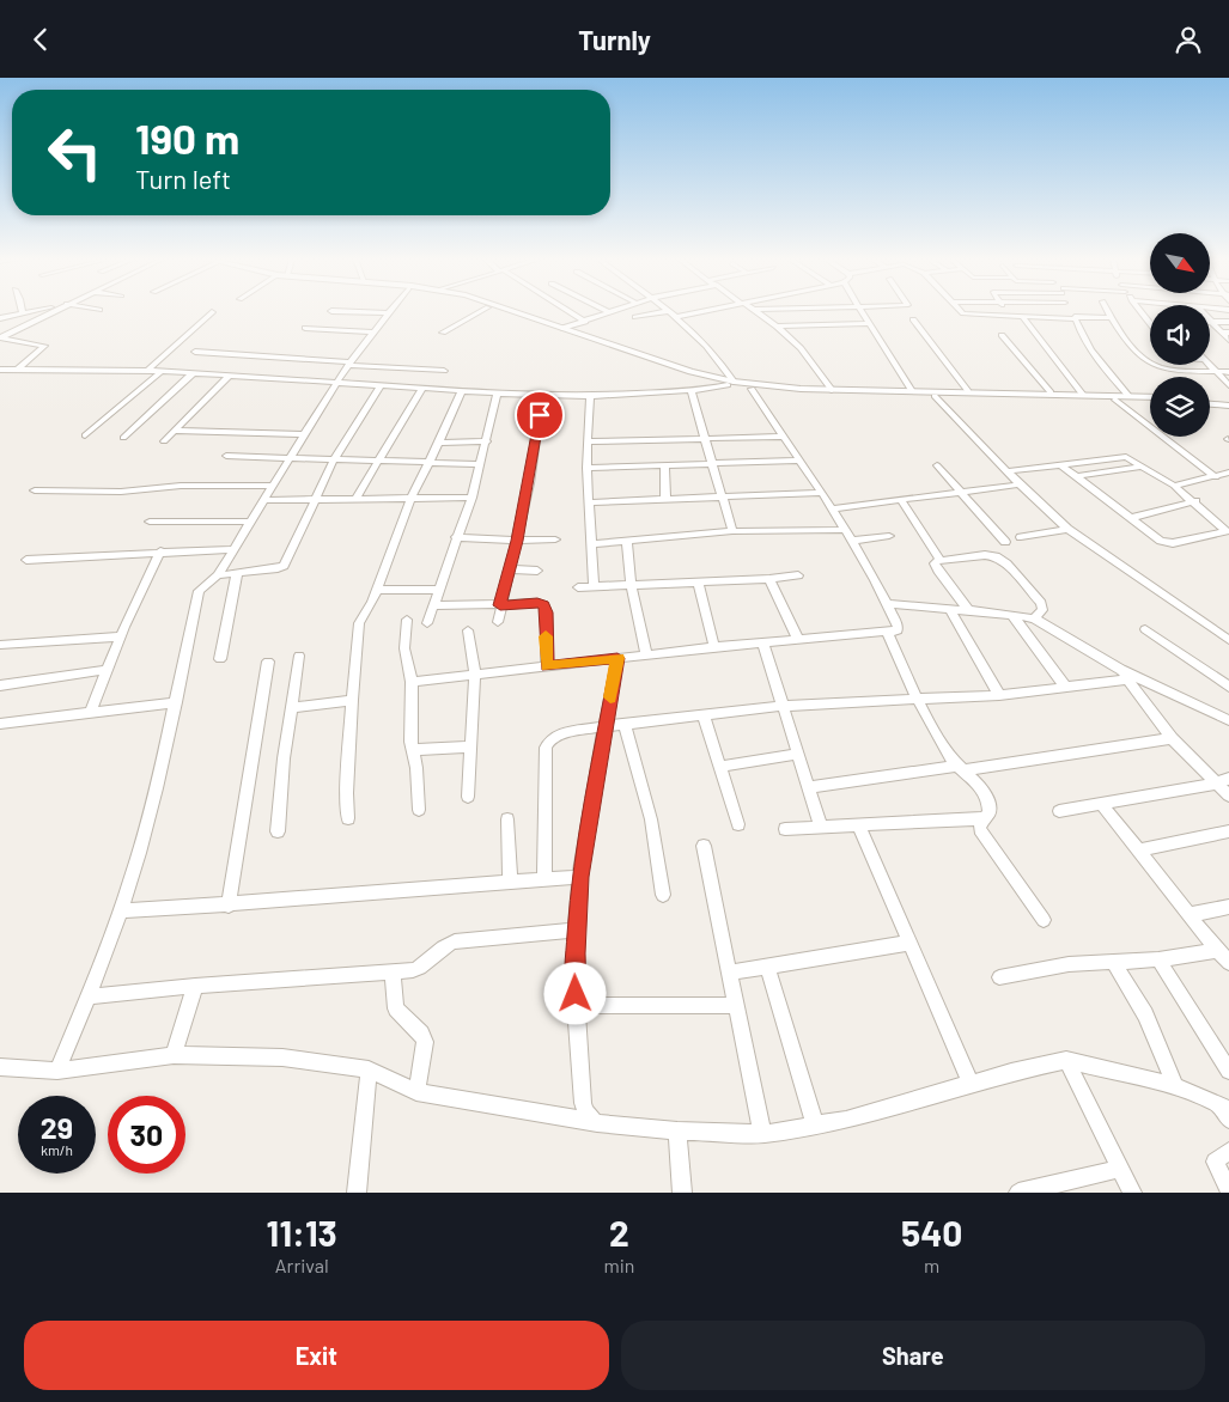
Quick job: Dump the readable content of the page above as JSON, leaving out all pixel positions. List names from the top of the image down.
{
  "north": "bottom right",
  "page": {
    "header": "Turnly",
    "turn": ["190 m", "Turn left"],
    "speed": "29 km/h",
    "limit": "30",
    "eta": [
      "11:13",
      "Arrival",
      "2",
      "min",
      "540",
      "m"
    ],
    "buttons": ["Exit", "Share"]
  }
}
